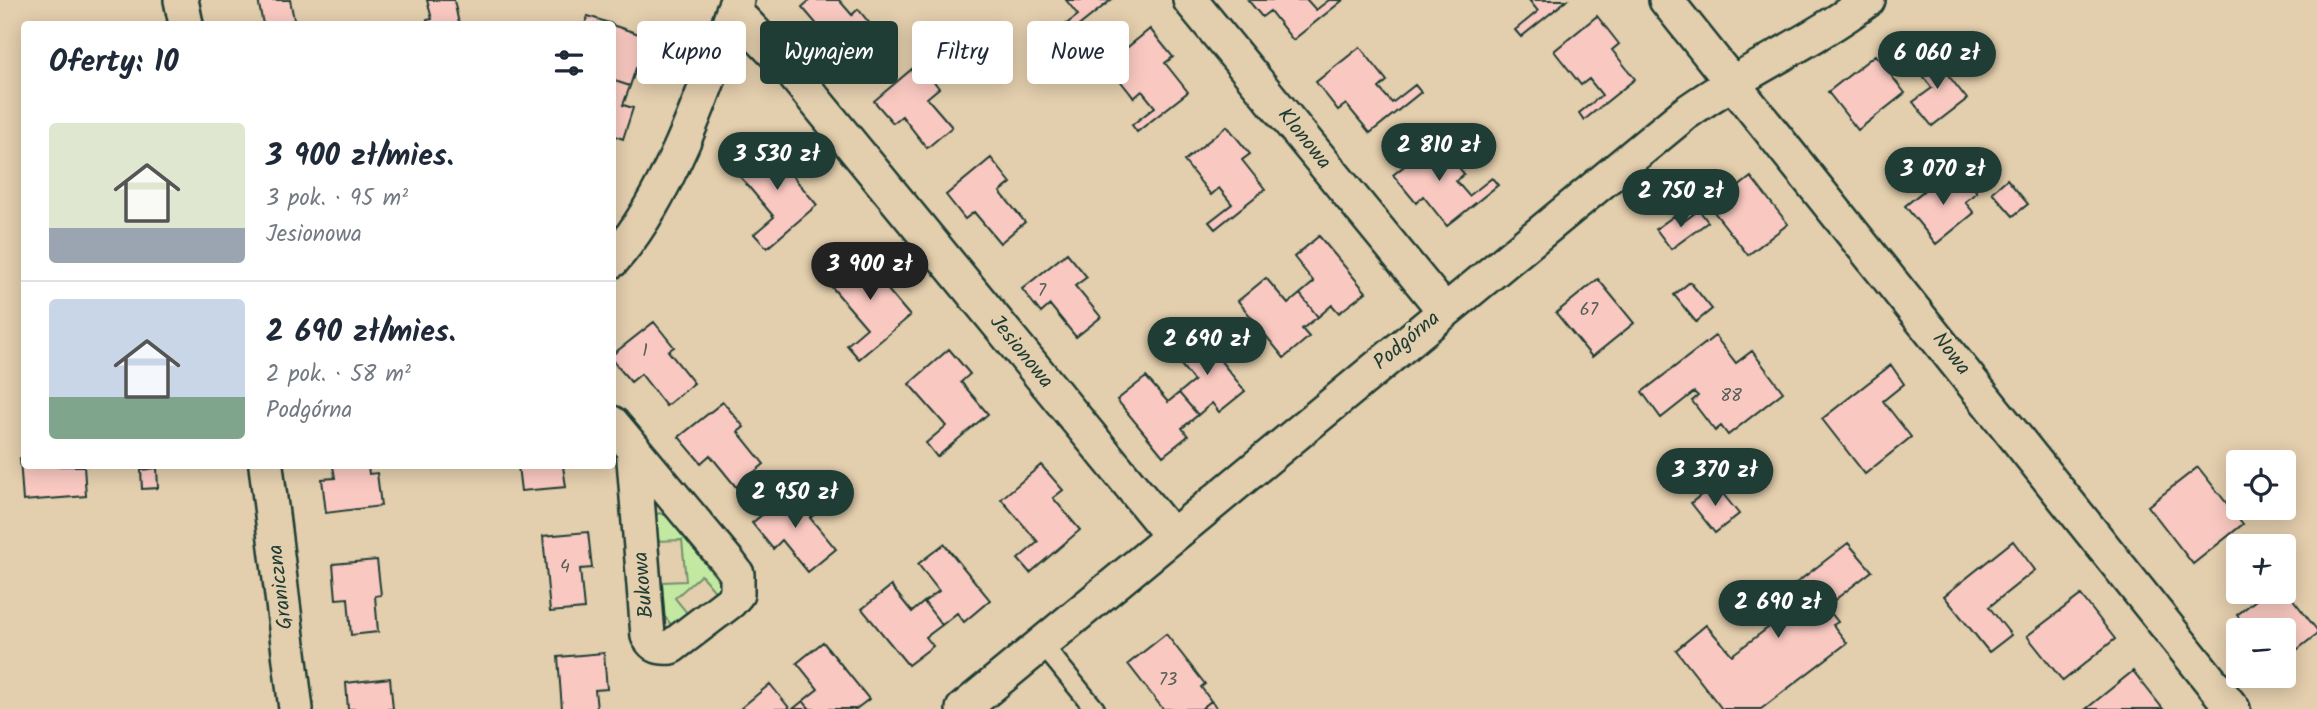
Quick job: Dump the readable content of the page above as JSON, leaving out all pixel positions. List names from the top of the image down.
{
  "streets": {
    "street": [
      "Klonowa",
      "Podgórna",
      "Jesionowa",
      "Nowa",
      "Bukowa",
      "Graniczna"
    ]
  },
  "crossings": [
    ["Klonowa", "Podgórna"],
    ["Podgórna", "Jesionowa"],
    ["Podgórna", "Nowa"]
  ],
  "house_numbers": [
    "7",
    "67",
    "1",
    "88",
    "4",
    "73"
  ],
  "page": {
    "chip": [
      "Kupno",
      "Wynajem",
      "Filtry",
      "Nowe"
    ],
    "heading": "Oferty: 10",
    "price": [
      "6 060 zł",
      "2 810 zł",
      "3 530 zł",
      "3 070 zł",
      "2 750 zł",
      "3 900 zł",
      "2 690 zł",
      "3 370 zł",
      "2 950 zł",
      "2 690 zł"
    ],
    "list": [
      {
        "name": "3 900 zł/mies.",
        "note": "3 pok. · 95 m² · Jesionowa"
      },
      {
        "name": "2 690 zł/mies.",
        "note": "2 pok. · 58 m² · Podgórna"
      }
    ],
    "map_buttons": ["+", "−"]
  }
}
